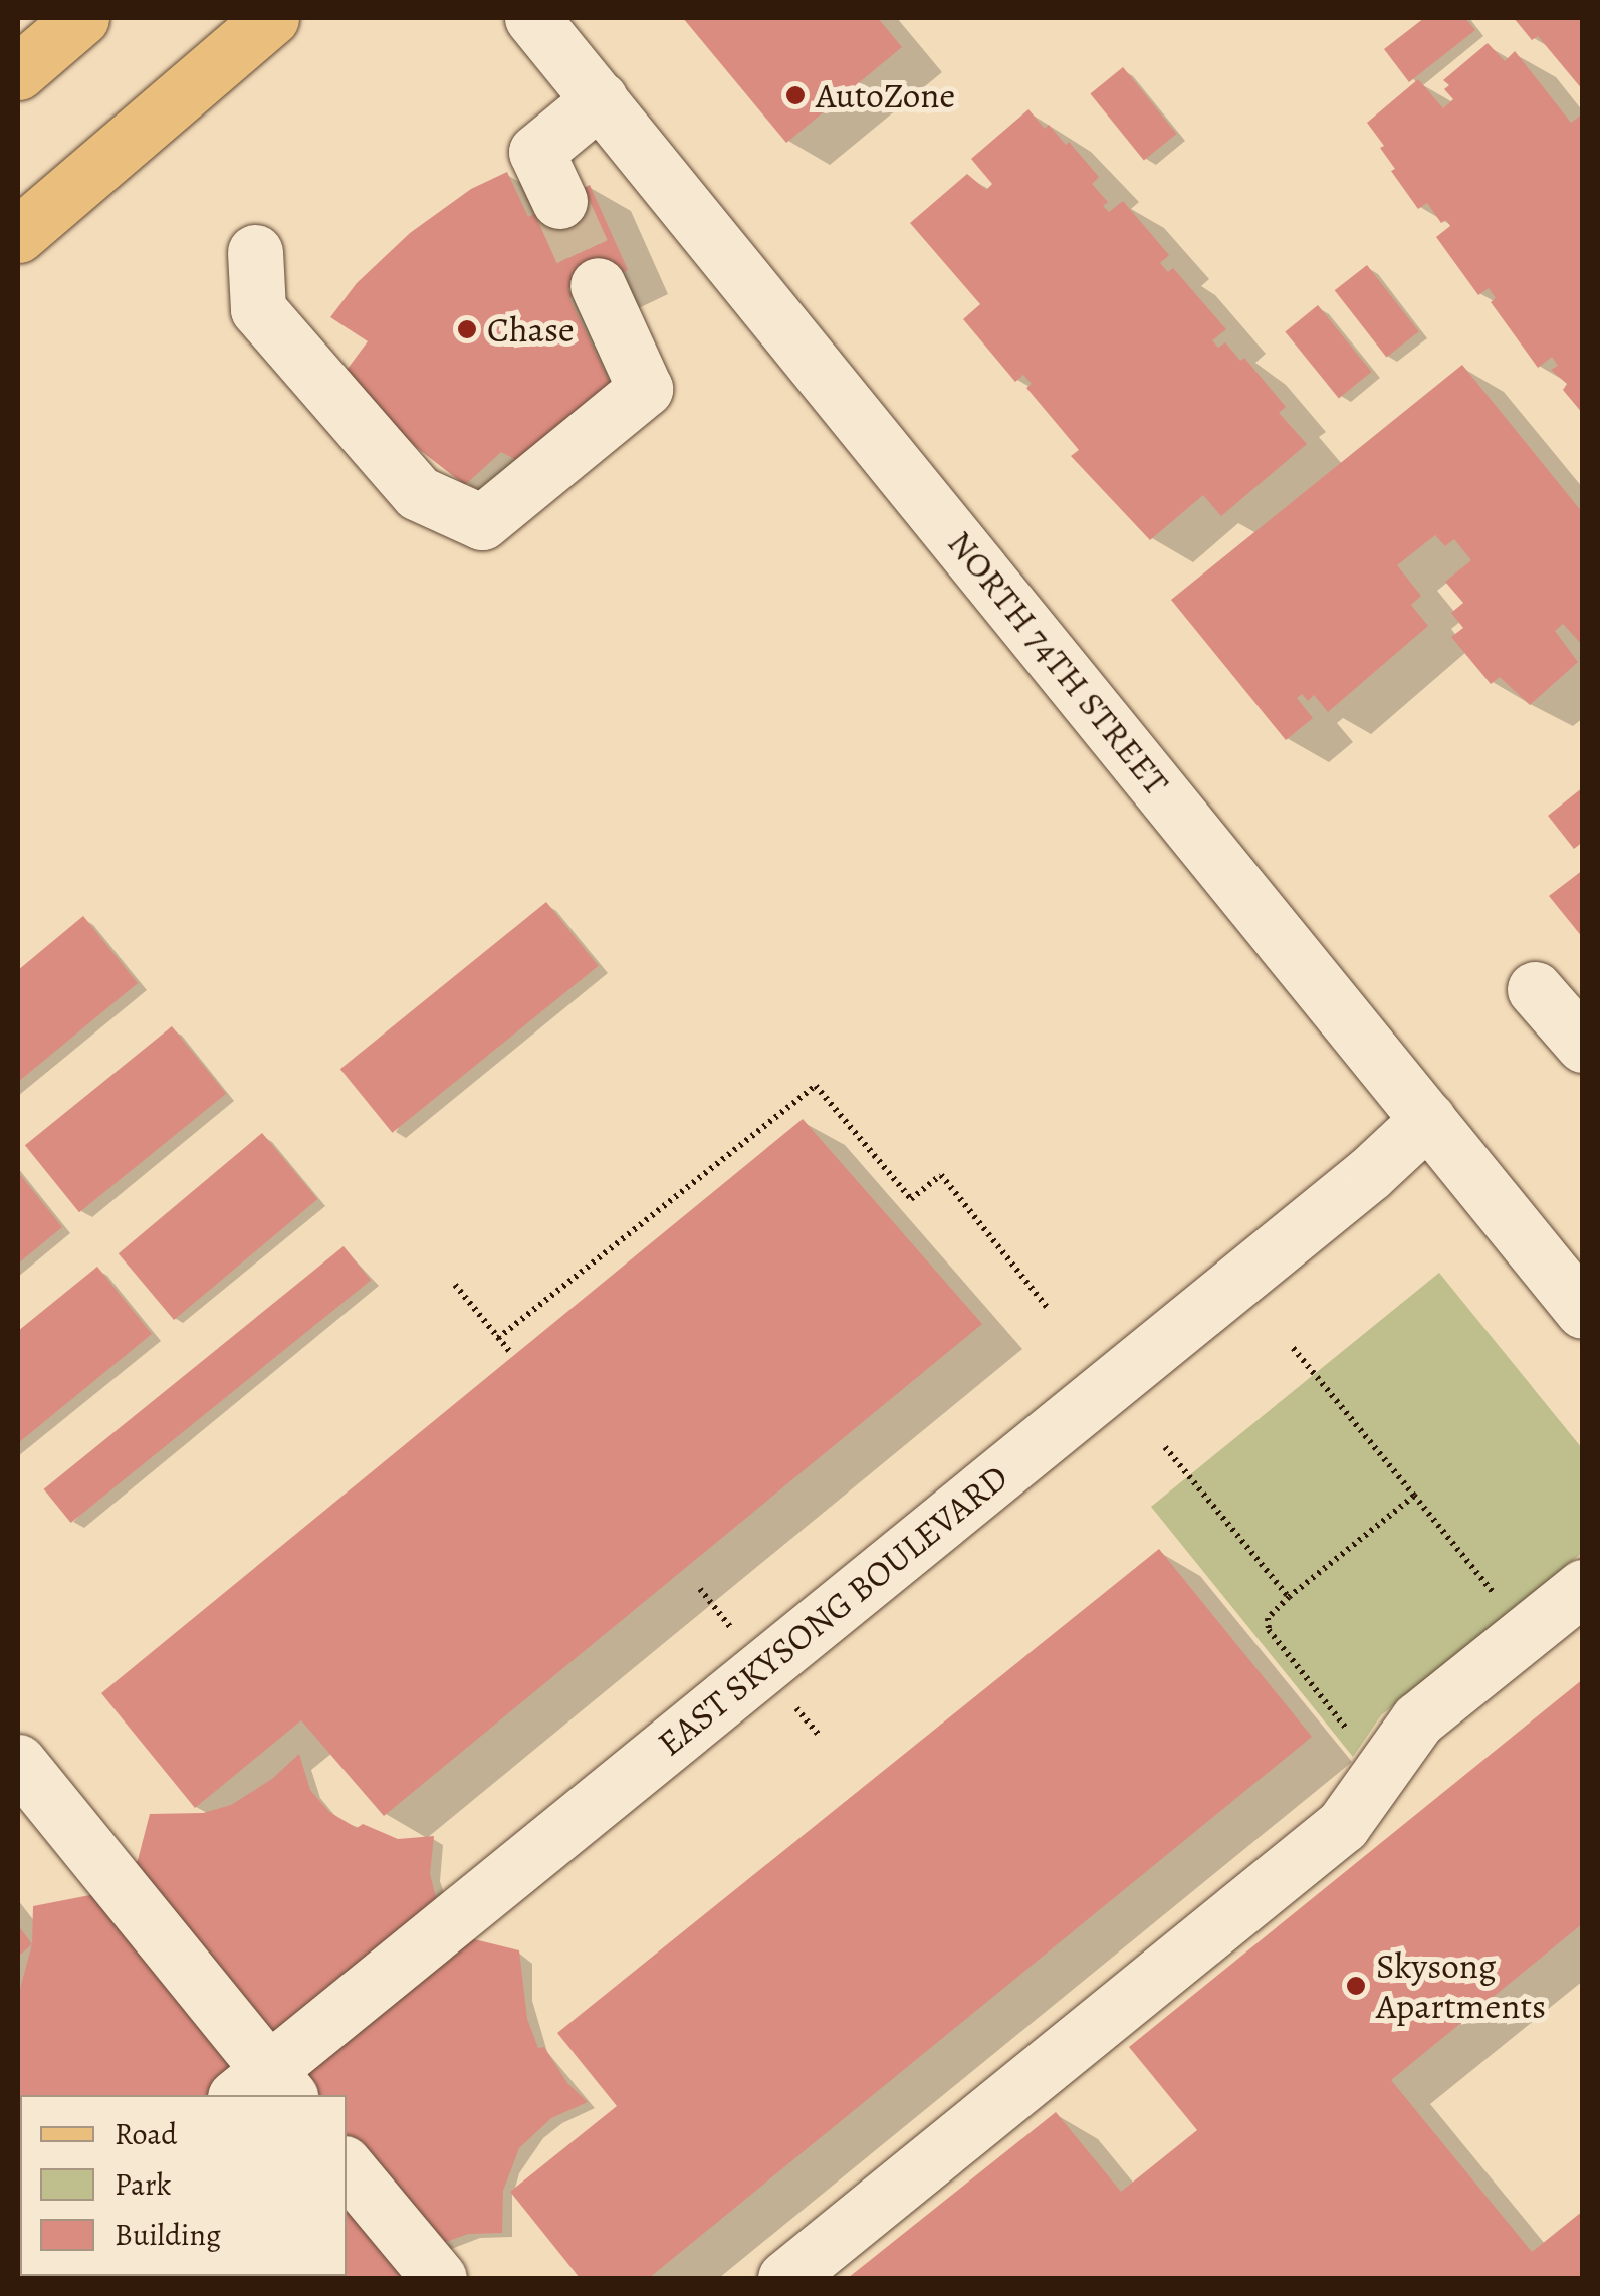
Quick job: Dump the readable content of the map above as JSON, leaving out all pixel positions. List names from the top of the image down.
{
  "streets": {
    "street": ["NORTH 74TH STREET", "EAST SKYSONG BOULEVARD"]
  },
  "crossings": [
    ["NORTH 74TH STREET", "EAST SKYSONG BOULEVARD"]
  ],
  "places": ["AutoZone", "Chase", "Skysong Apartments"],
  "legend": ["Road", "Park", "Building"]
}
